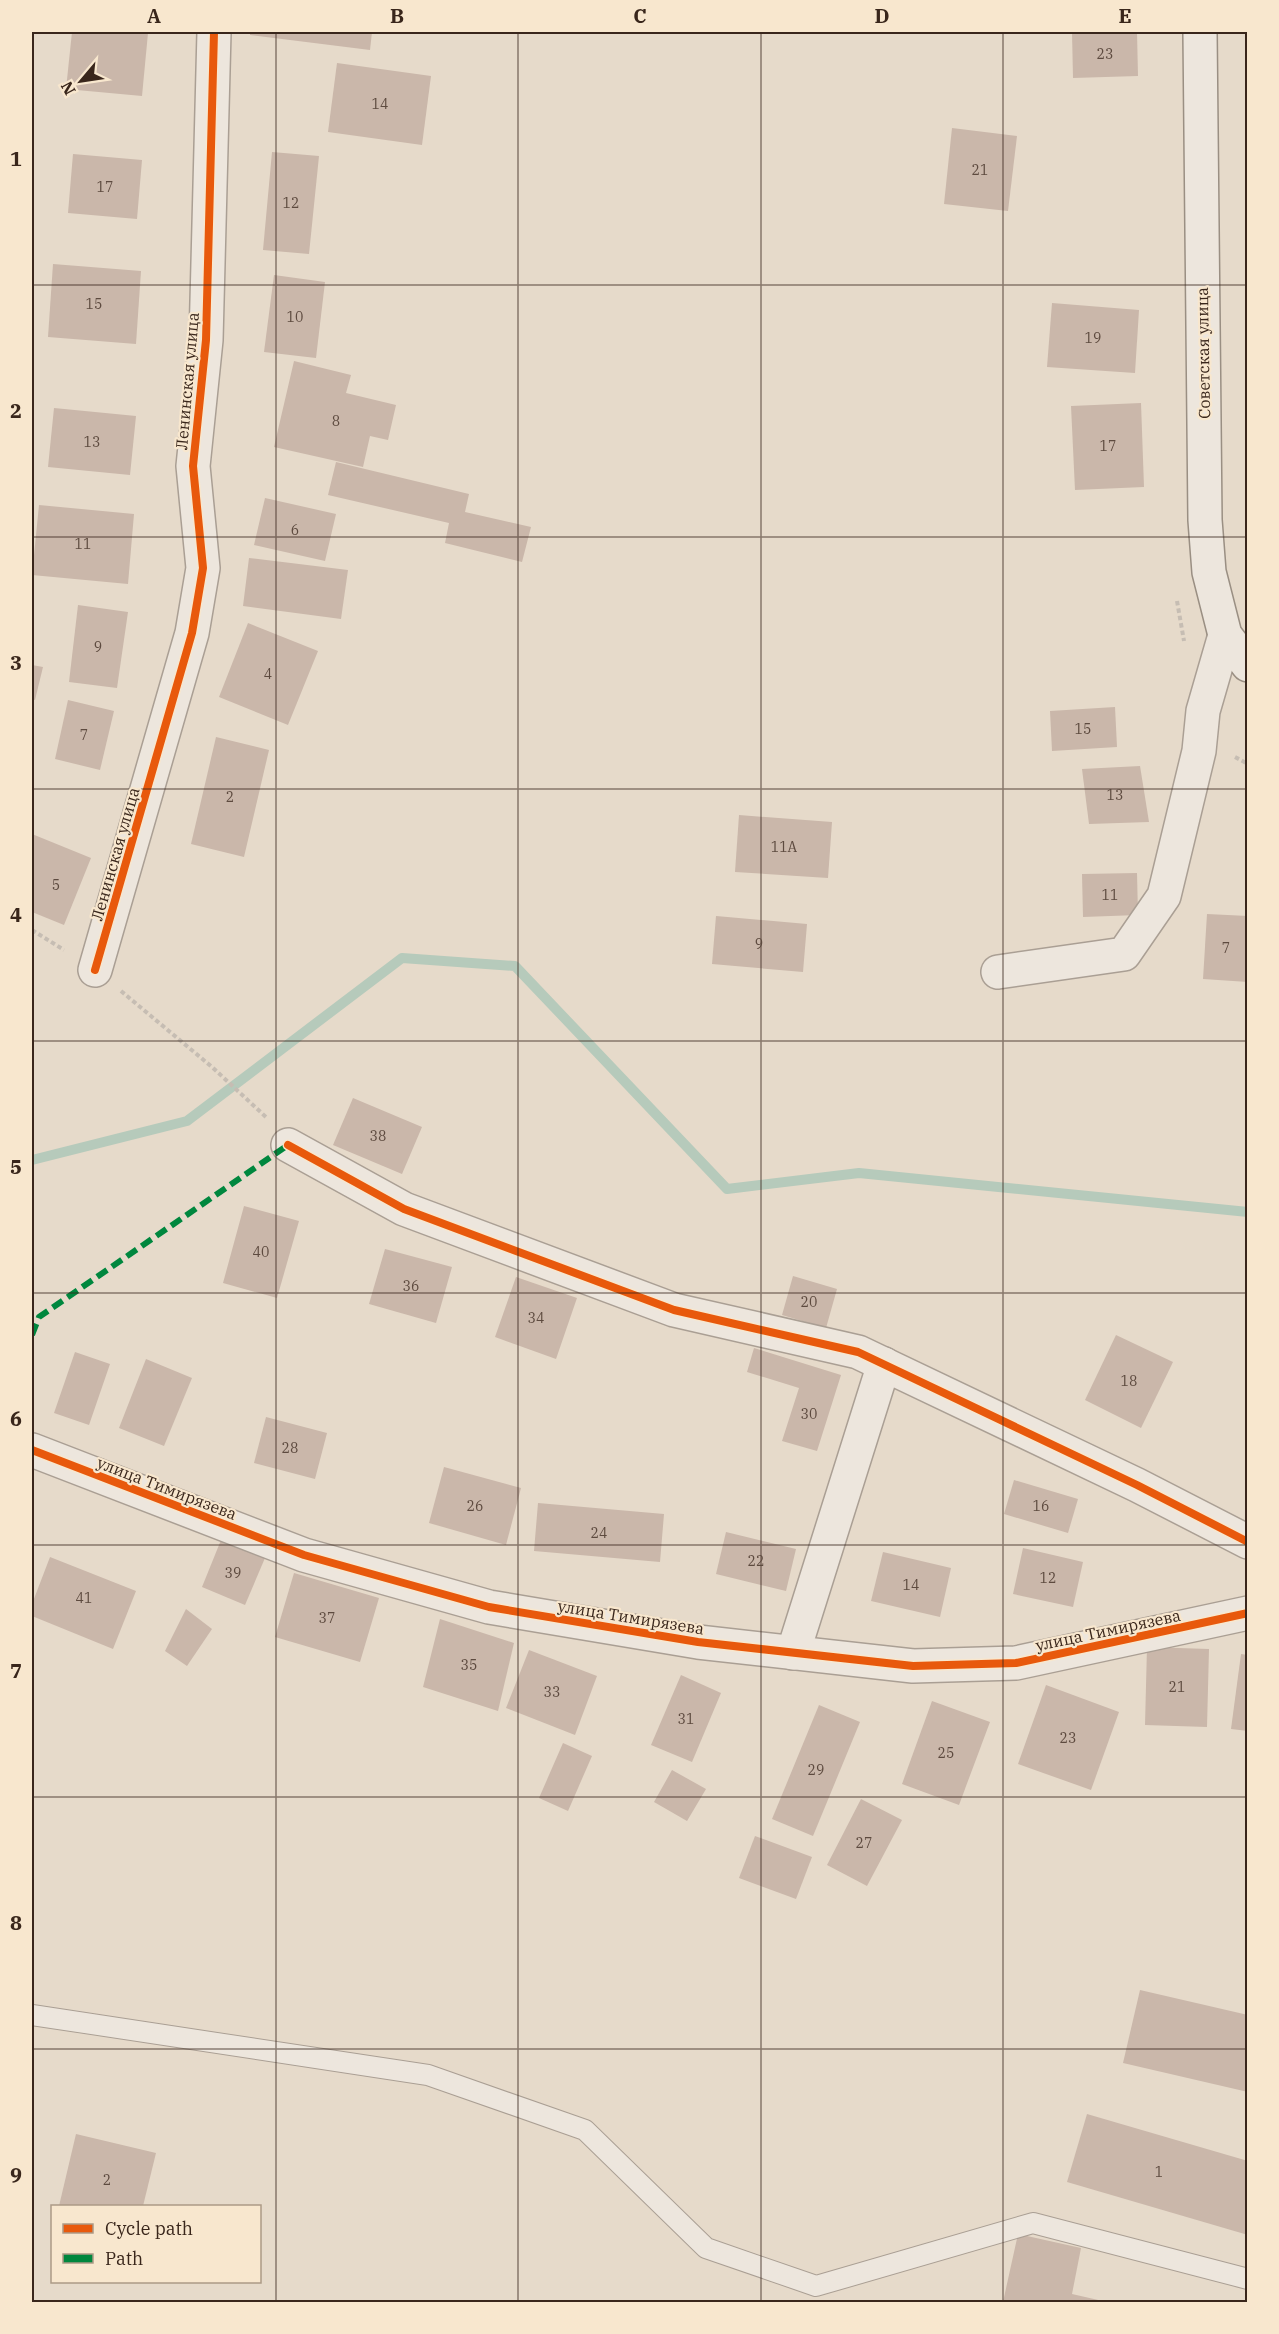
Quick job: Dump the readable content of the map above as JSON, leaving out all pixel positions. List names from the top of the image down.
{
  "streets": {
    "street": ["Советская улица", "Ленинская улица", "улица Тимирязева"]
  },
  "house_numbers": [
    "23",
    "14",
    "21",
    "17",
    "12",
    "15",
    "10",
    "19",
    "8",
    "13",
    "17",
    "6",
    "11",
    "9",
    "4",
    "15",
    "7",
    "13",
    "2",
    "11А",
    "5",
    "11",
    "9",
    "7",
    "38",
    "40",
    "36",
    "20",
    "34",
    "18",
    "30",
    "28",
    "26",
    "16",
    "24",
    "22",
    "39",
    "12",
    "14",
    "41",
    "37",
    "35",
    "21",
    "33",
    "31",
    "23",
    "25",
    "29",
    "27",
    "1",
    "2"
  ],
  "legend": ["Cycle path", "Path"],
  "north": "bottom left",
  "grid": {
    "columns": [
      "A",
      "B",
      "C",
      "D",
      "E"
    ],
    "rows": [
      "1",
      "2",
      "3",
      "4",
      "5",
      "6",
      "7",
      "8",
      "9"
    ]
  }
}
